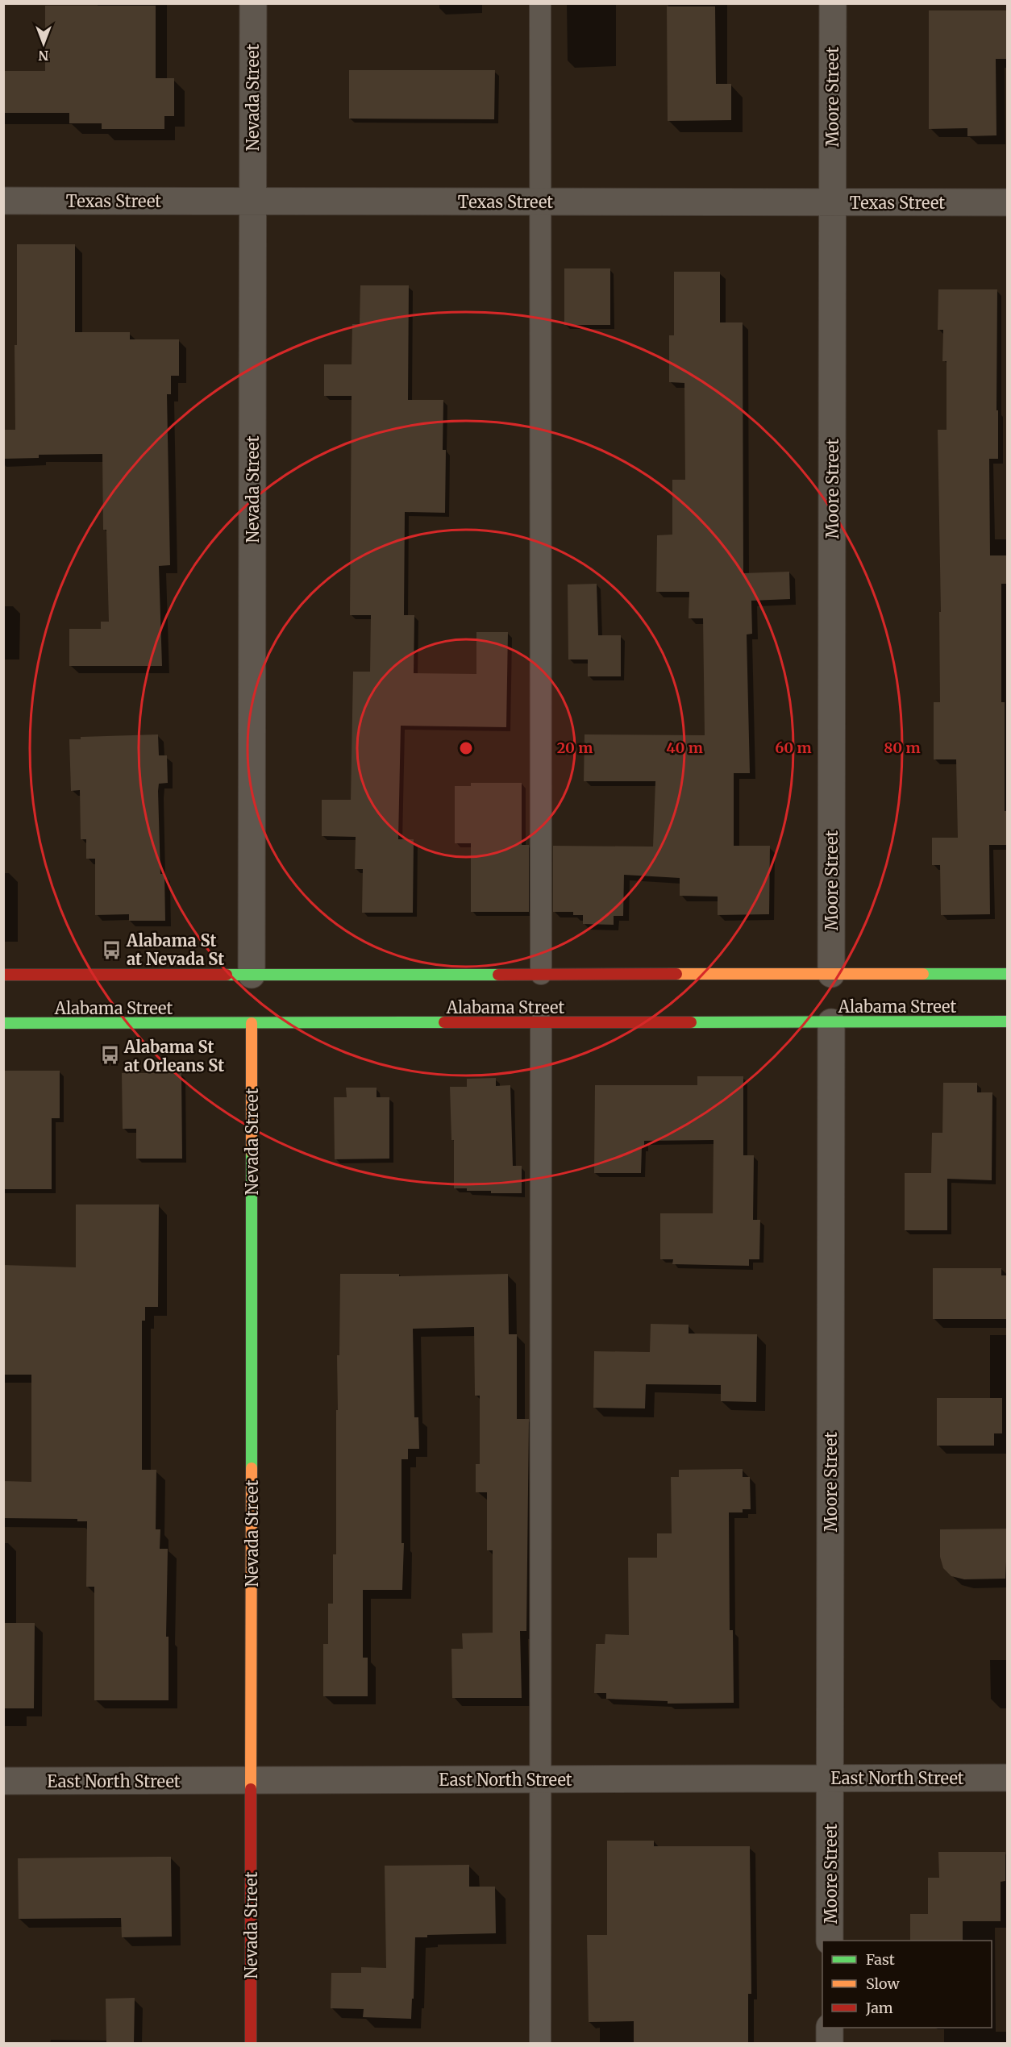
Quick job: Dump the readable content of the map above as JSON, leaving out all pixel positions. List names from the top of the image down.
{
  "streets": {
    "main road": ["Nevada Street", "Alabama Street"],
    "street": ["Moore Street", "Texas Street", "East North Street"]
  },
  "crossings": [
    ["Moore Street", "Texas Street"],
    ["Moore Street", "Alabama Street"],
    ["Moore Street", "East North Street"],
    ["Nevada Street", "Texas Street"],
    ["Nevada Street", "Alabama Street"],
    ["Nevada Street", "East North Street"]
  ],
  "places": {
    "bus stop": ["Alabama St at Nevada St", "Alabama St at Orleans St"]
  },
  "legend": ["Fast", "Slow", "Jam"],
  "north": "bottom",
  "rings": [
    "20 m",
    "40 m",
    "60 m",
    "80 m"
  ]
}
